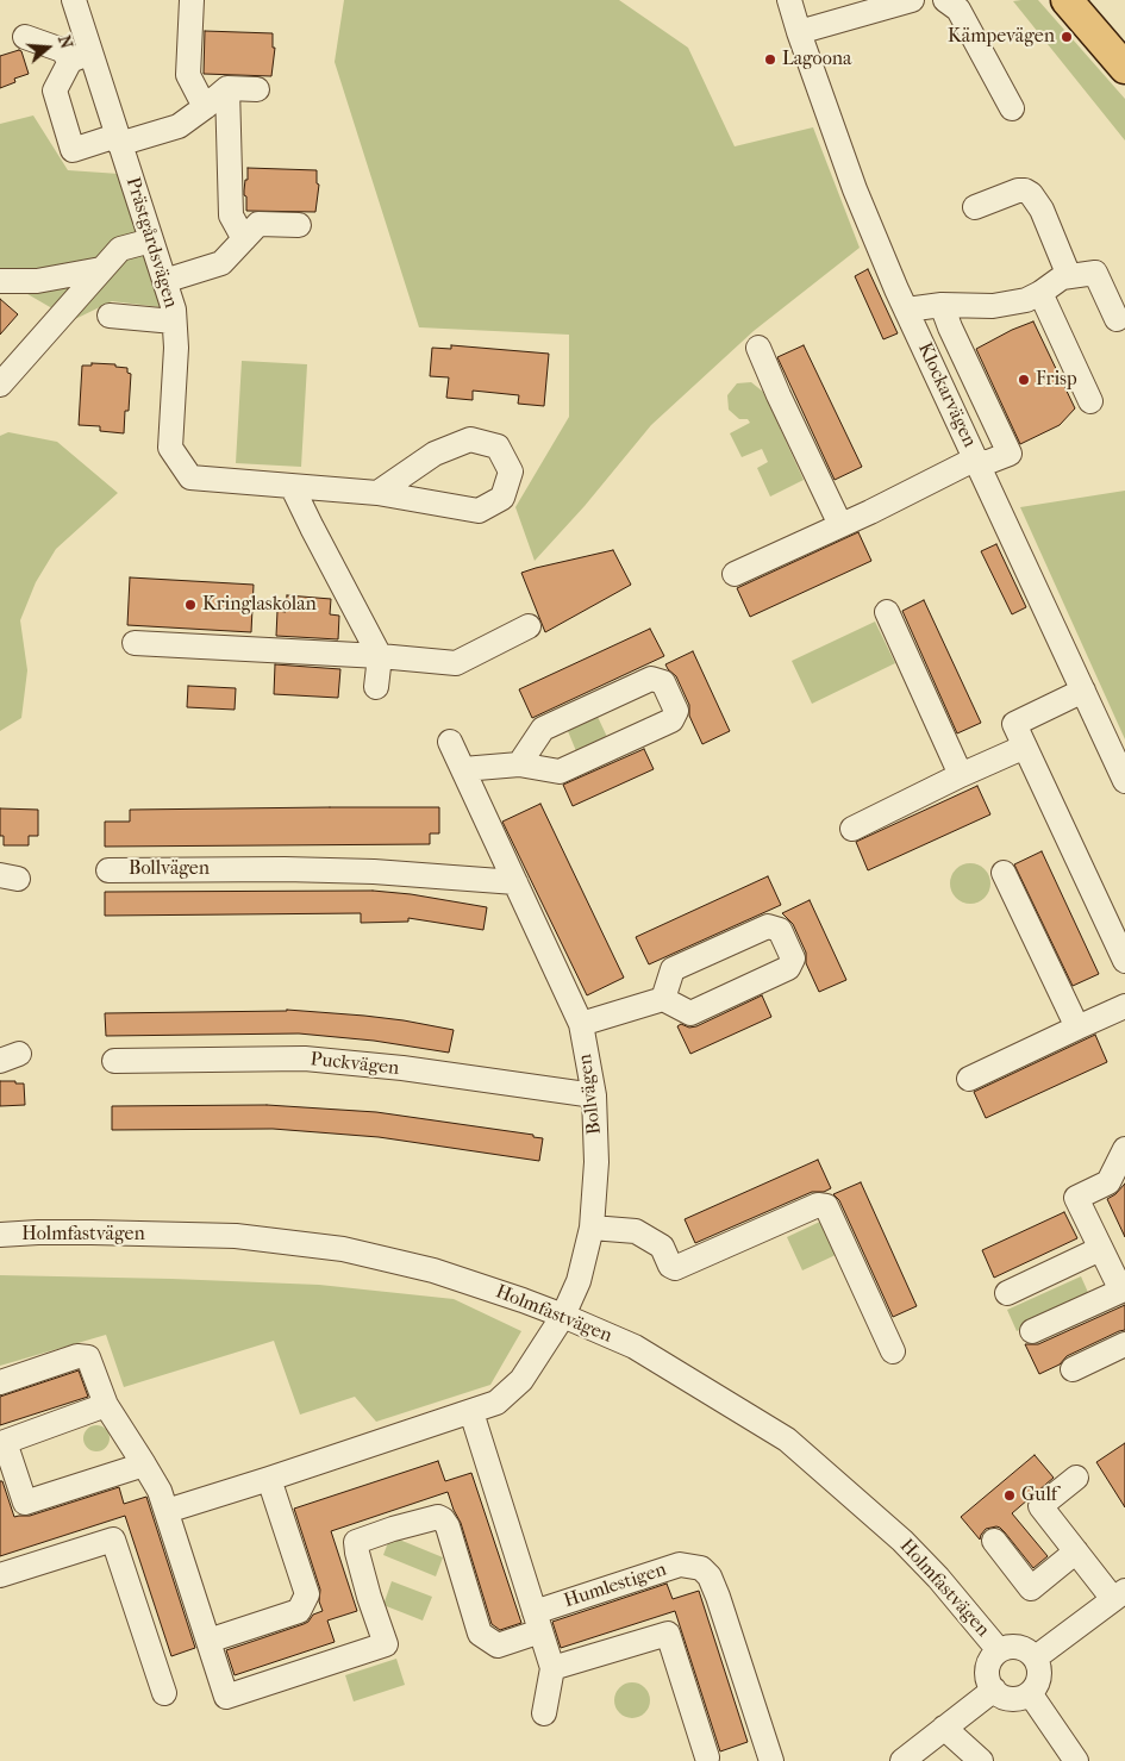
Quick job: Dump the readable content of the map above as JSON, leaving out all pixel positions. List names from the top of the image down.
{
  "streets": {
    "street": [
      "Prästgårdsvägen",
      "Klockarvägen",
      "Bollvägen",
      "Puckvägen",
      "Holmfastvägen",
      "Humlestigen"
    ]
  },
  "crossings": [
    ["Bollvägen", "Puckvägen"],
    ["Bollvägen", "Holmfastvägen"]
  ],
  "places": [
    "Kämpevägen",
    "Lagoona",
    "Frisp",
    "Kringlaskolan",
    "Gulf"
  ],
  "north": "right"
}
